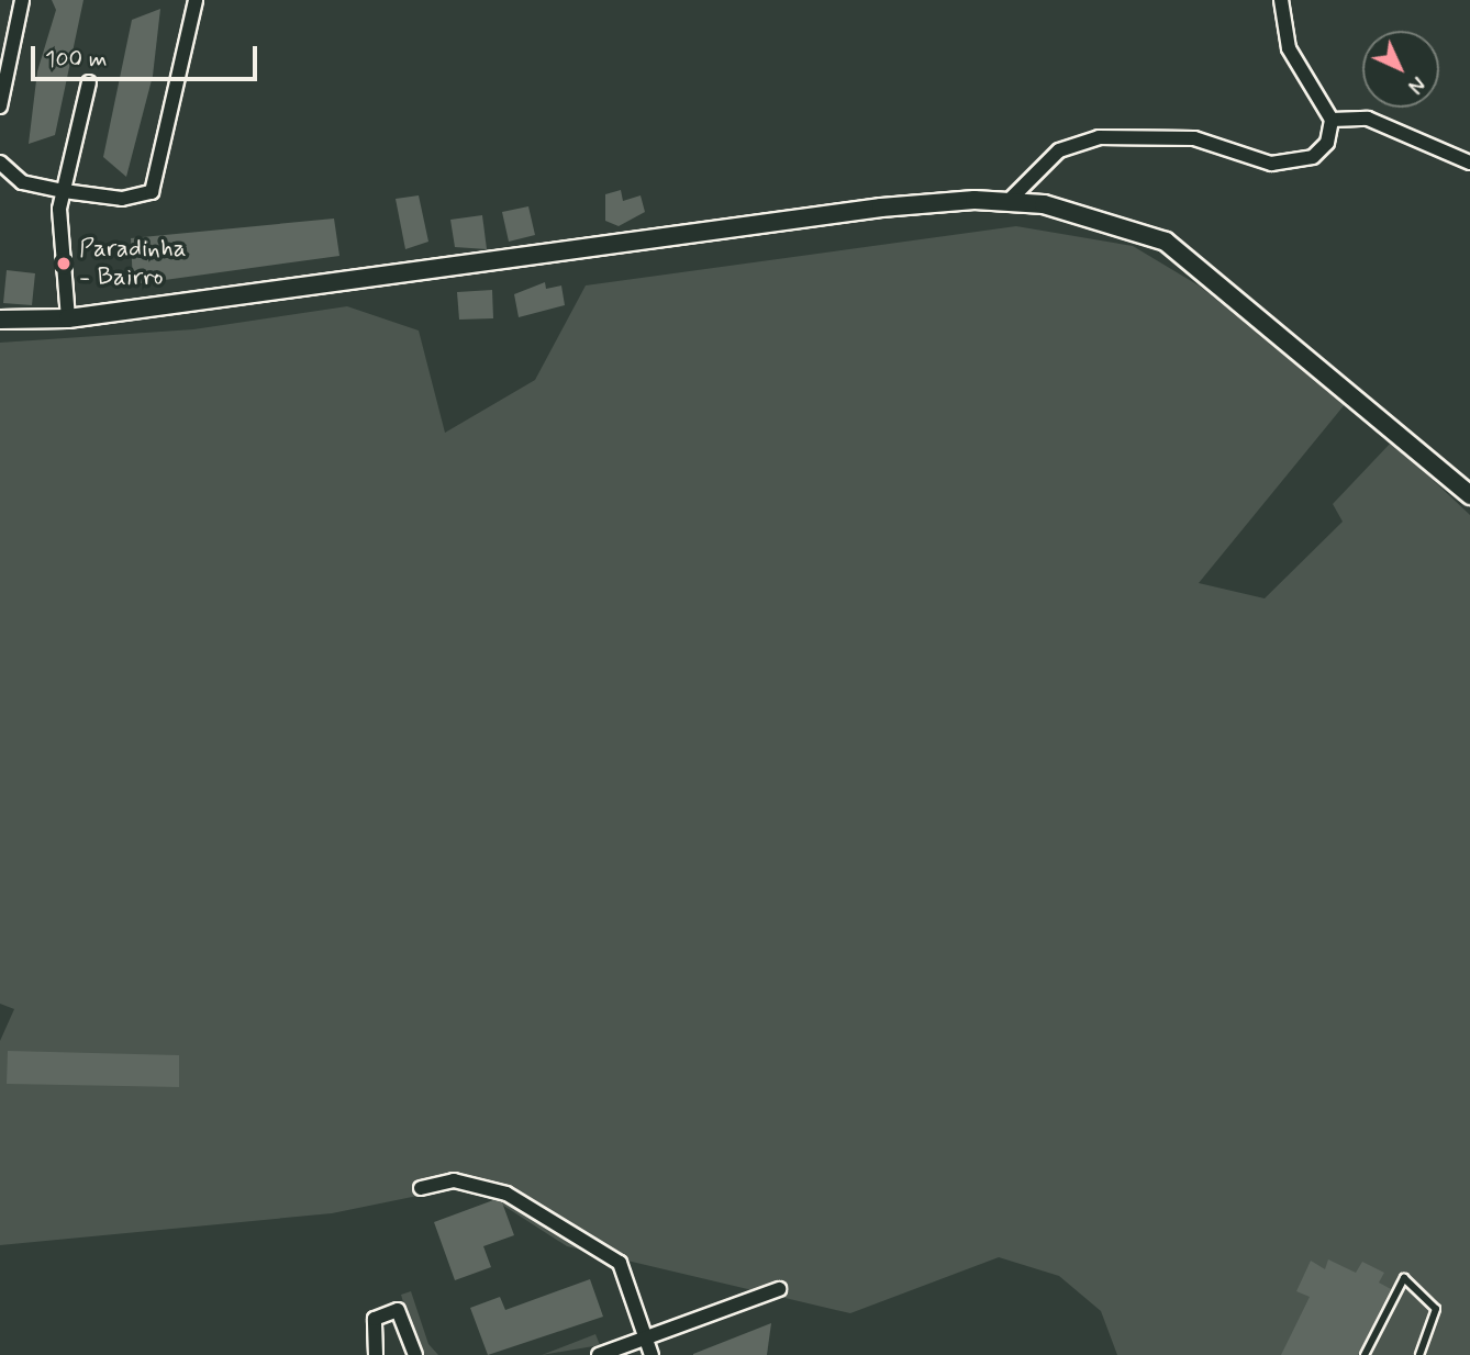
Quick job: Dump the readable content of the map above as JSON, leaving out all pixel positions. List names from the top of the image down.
{
  "places": ["Paradinha - Bairro"],
  "scale_bar": "100 m",
  "north": "bottom right"
}
